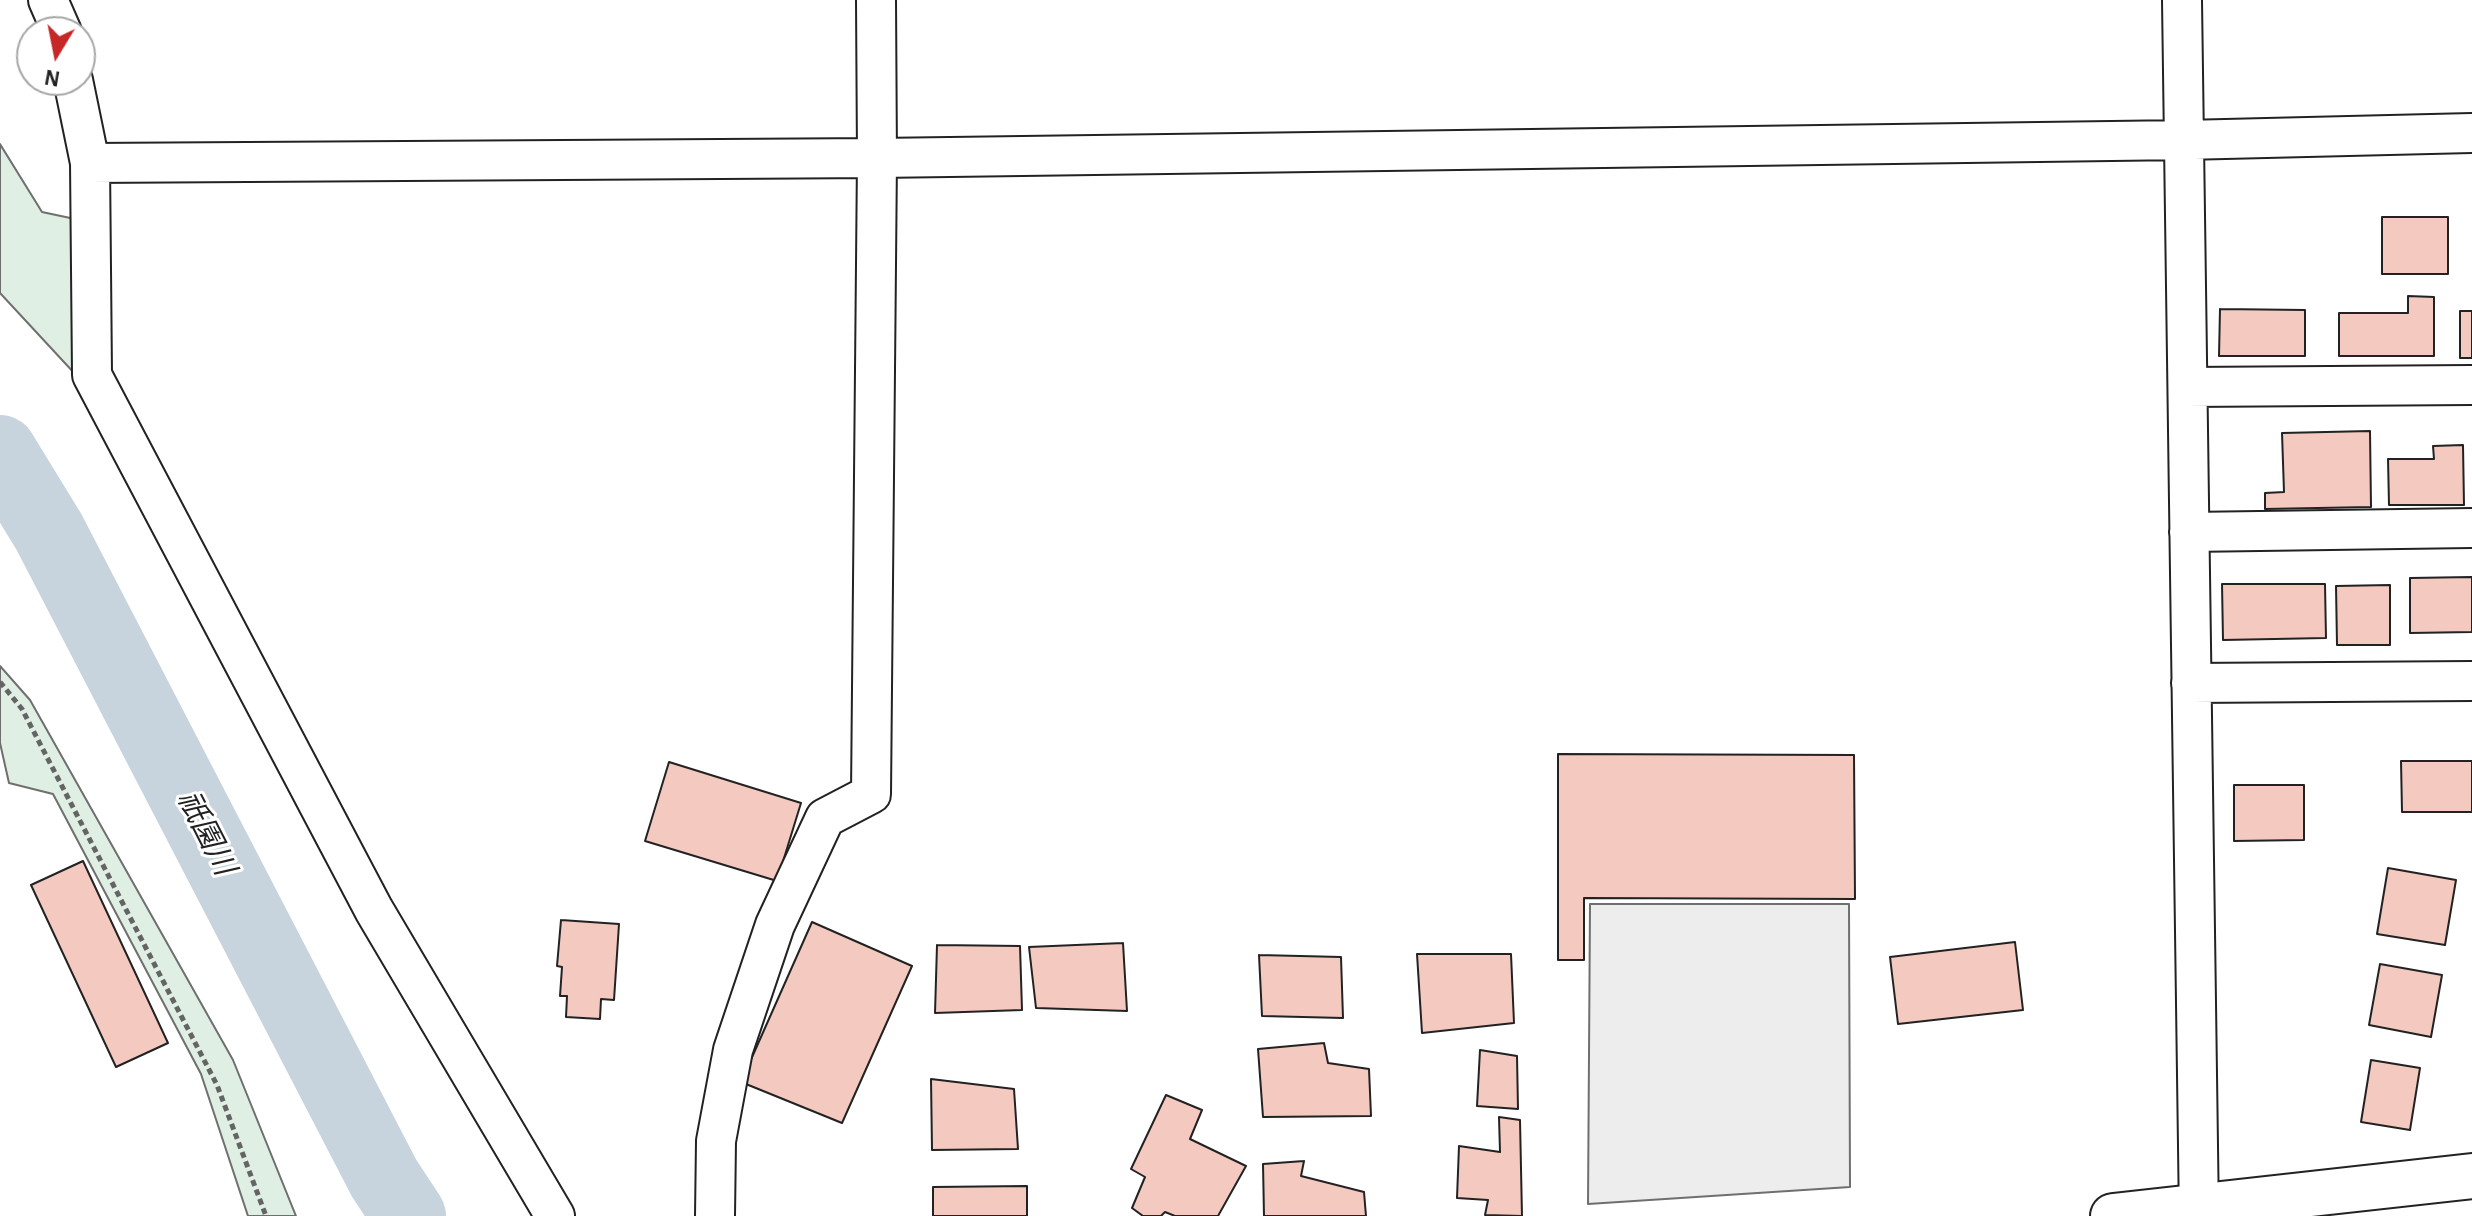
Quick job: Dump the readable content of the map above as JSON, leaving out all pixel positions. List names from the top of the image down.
{
  "water": ["祇園川"],
  "north": "bottom"
}
